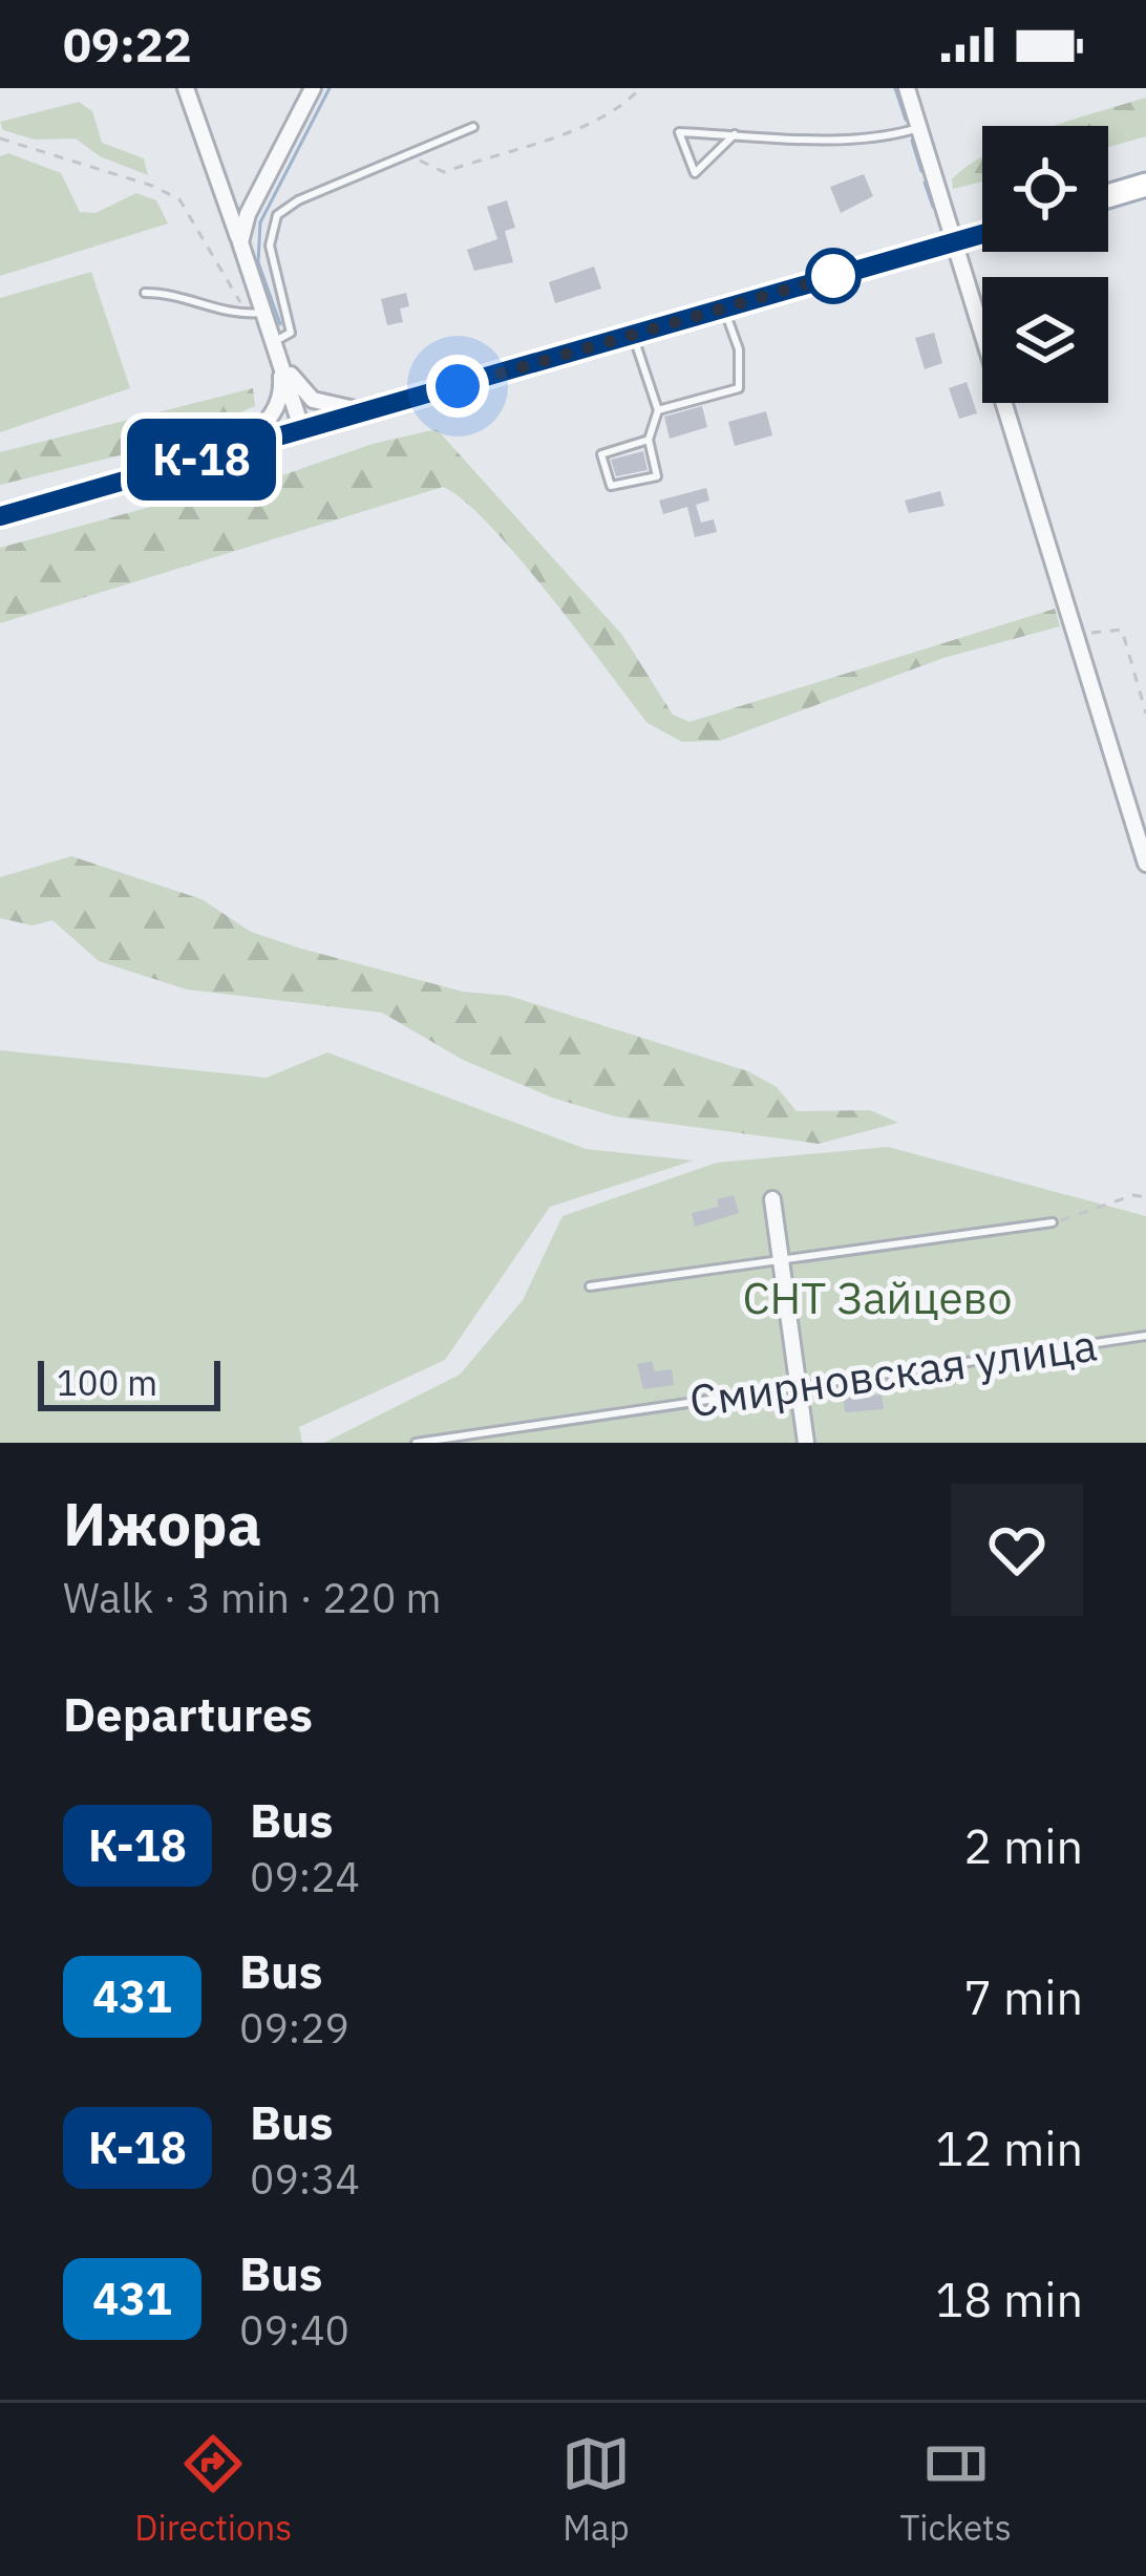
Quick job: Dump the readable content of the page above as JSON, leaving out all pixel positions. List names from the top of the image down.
{
  "streets": {
    "lane": ["Смирновская улица"]
  },
  "parks": ["СНТ Зайцево"],
  "lines": ["bus line К-18"],
  "scale_bar": "100 m",
  "page": {
    "status": "09:22",
    "on_map": "К-18",
    "scale": "100 m",
    "heading": [
      ["Ижора", "Walk · 3 min · 220 m"],
      "Departures"
    ],
    "list": [
      {
        "mark": "К-18",
        "name": "Bus",
        "note": "09:24",
        "value": "2 min"
      },
      {
        "mark": "431",
        "name": "Bus",
        "note": "09:29",
        "value": "7 min"
      },
      {
        "mark": "К-18",
        "name": "Bus",
        "note": "09:34",
        "value": "12 min"
      },
      {
        "mark": "431",
        "name": "Bus",
        "note": "09:40",
        "value": "18 min"
      }
    ],
    "tabs": ["Directions", "Map", "Tickets"]
  }
}
